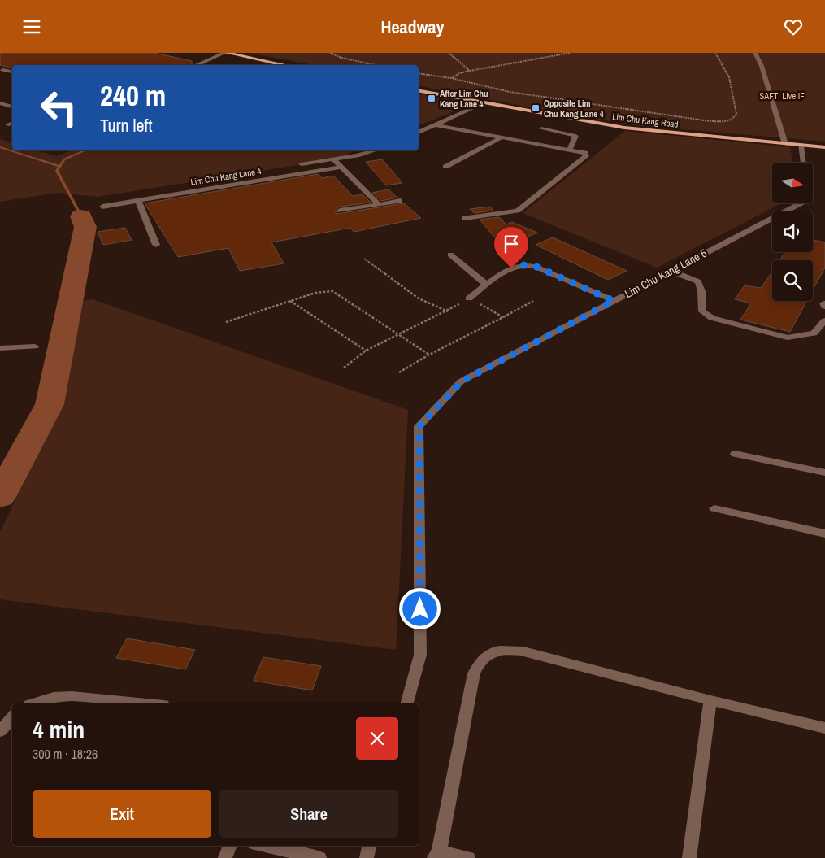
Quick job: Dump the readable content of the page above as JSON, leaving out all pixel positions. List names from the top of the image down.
{
  "streets": {
    "main road": ["Lim Chu Kang Road"],
    "street": ["Lim Chu Kang Lane 4", "Lim Chu Kang Lane 5"]
  },
  "parks": ["SAFTI Live IF"],
  "places": {
    "transit": ["After Lim Chu Kang Lane 4", "Opposite Lim Chu Kang Lane 4"]
  },
  "north": "right",
  "page": {
    "header": "Headway",
    "turn": ["240 m", "Turn left"],
    "heading": ["4 min", "300 m · 18:26"],
    "buttons": ["Exit", "Share"]
  }
}
